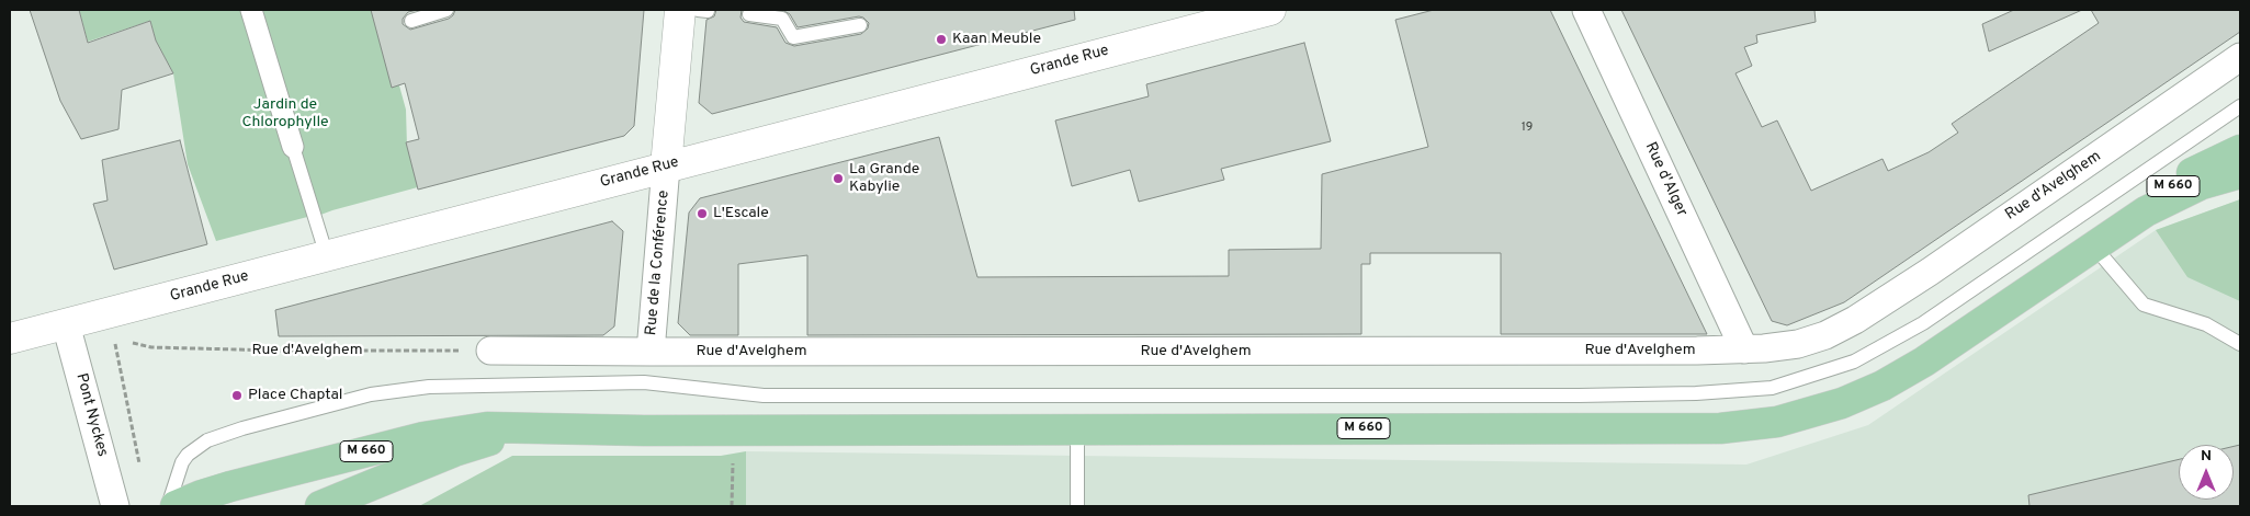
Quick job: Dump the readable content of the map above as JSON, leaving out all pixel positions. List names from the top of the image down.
{
  "streets": {
    "main road": ["M 660"],
    "street": [
      "Grande Rue",
      "Rue d'Alger",
      "Rue d'Avelghem",
      "Rue de la Conférence",
      "Pont Nyckes"
    ]
  },
  "crossings": [
    ["Grande Rue", "Rue de la Conférence"],
    ["Grande Rue", "Pont Nyckes"],
    ["Rue d'Alger", "Rue d'Avelghem"],
    ["Rue d'Avelghem", "Rue de la Conférence"]
  ],
  "parks": ["Jardin de Chlorophylle"],
  "places": [
    "Kaan Meuble",
    "La Grande Kabylie",
    "L'Escale",
    "Place Chaptal"
  ],
  "house_numbers": ["19"],
  "north": "top"
}
